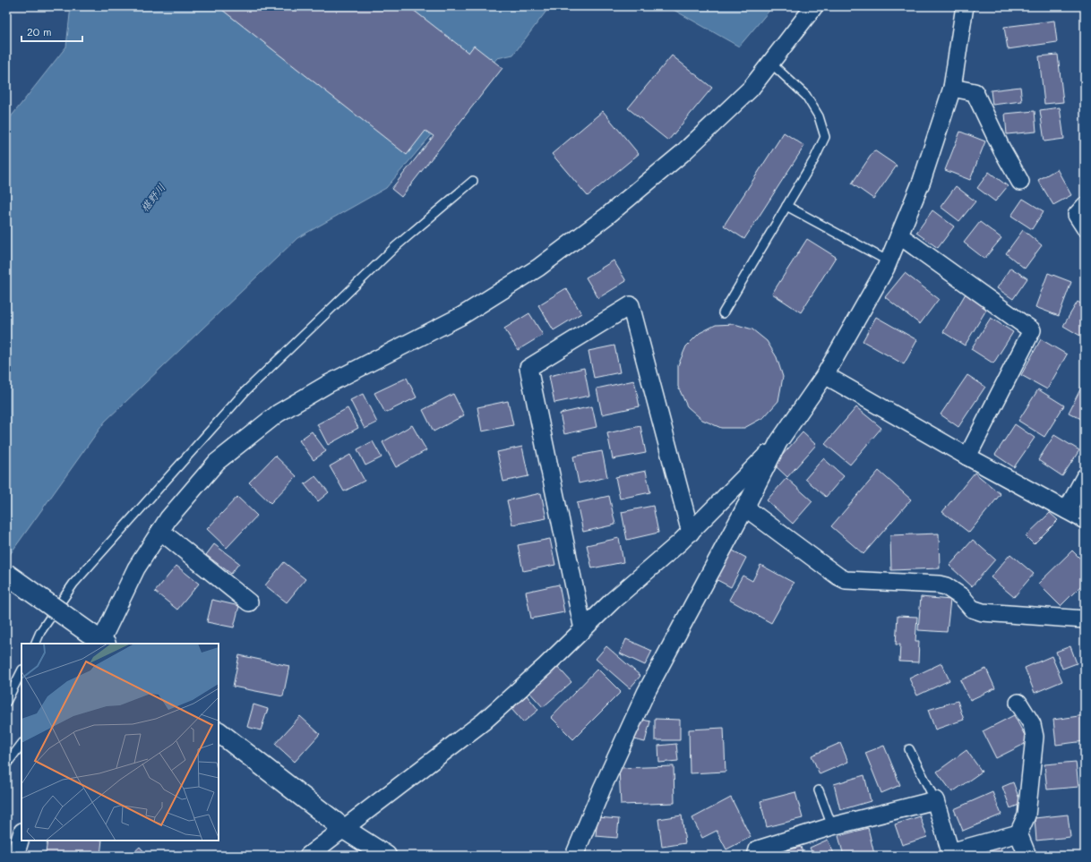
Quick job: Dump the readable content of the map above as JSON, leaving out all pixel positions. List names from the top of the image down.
{
  "water": ["椹野川"],
  "scale_bar": "20 m"
}
